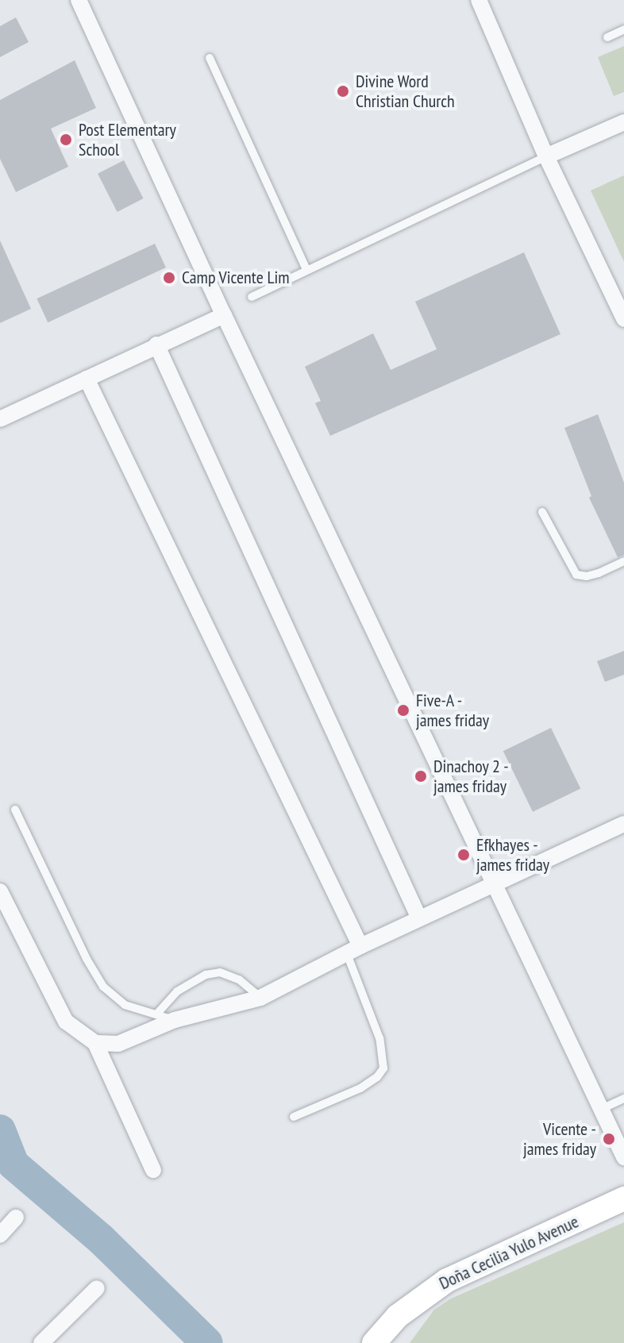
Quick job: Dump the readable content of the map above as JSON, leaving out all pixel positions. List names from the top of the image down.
{
  "streets": {
    "main road": ["Doña Cecilia Yulo Avenue"]
  },
  "places": [
    "Divine Word Christian Church",
    "Post Elementary School",
    "Camp Vicente Lim",
    "Five-A - james friday",
    "Dinachoy 2 - james friday",
    "Efkhayes - james friday",
    "Vicente - james friday"
  ]
}
